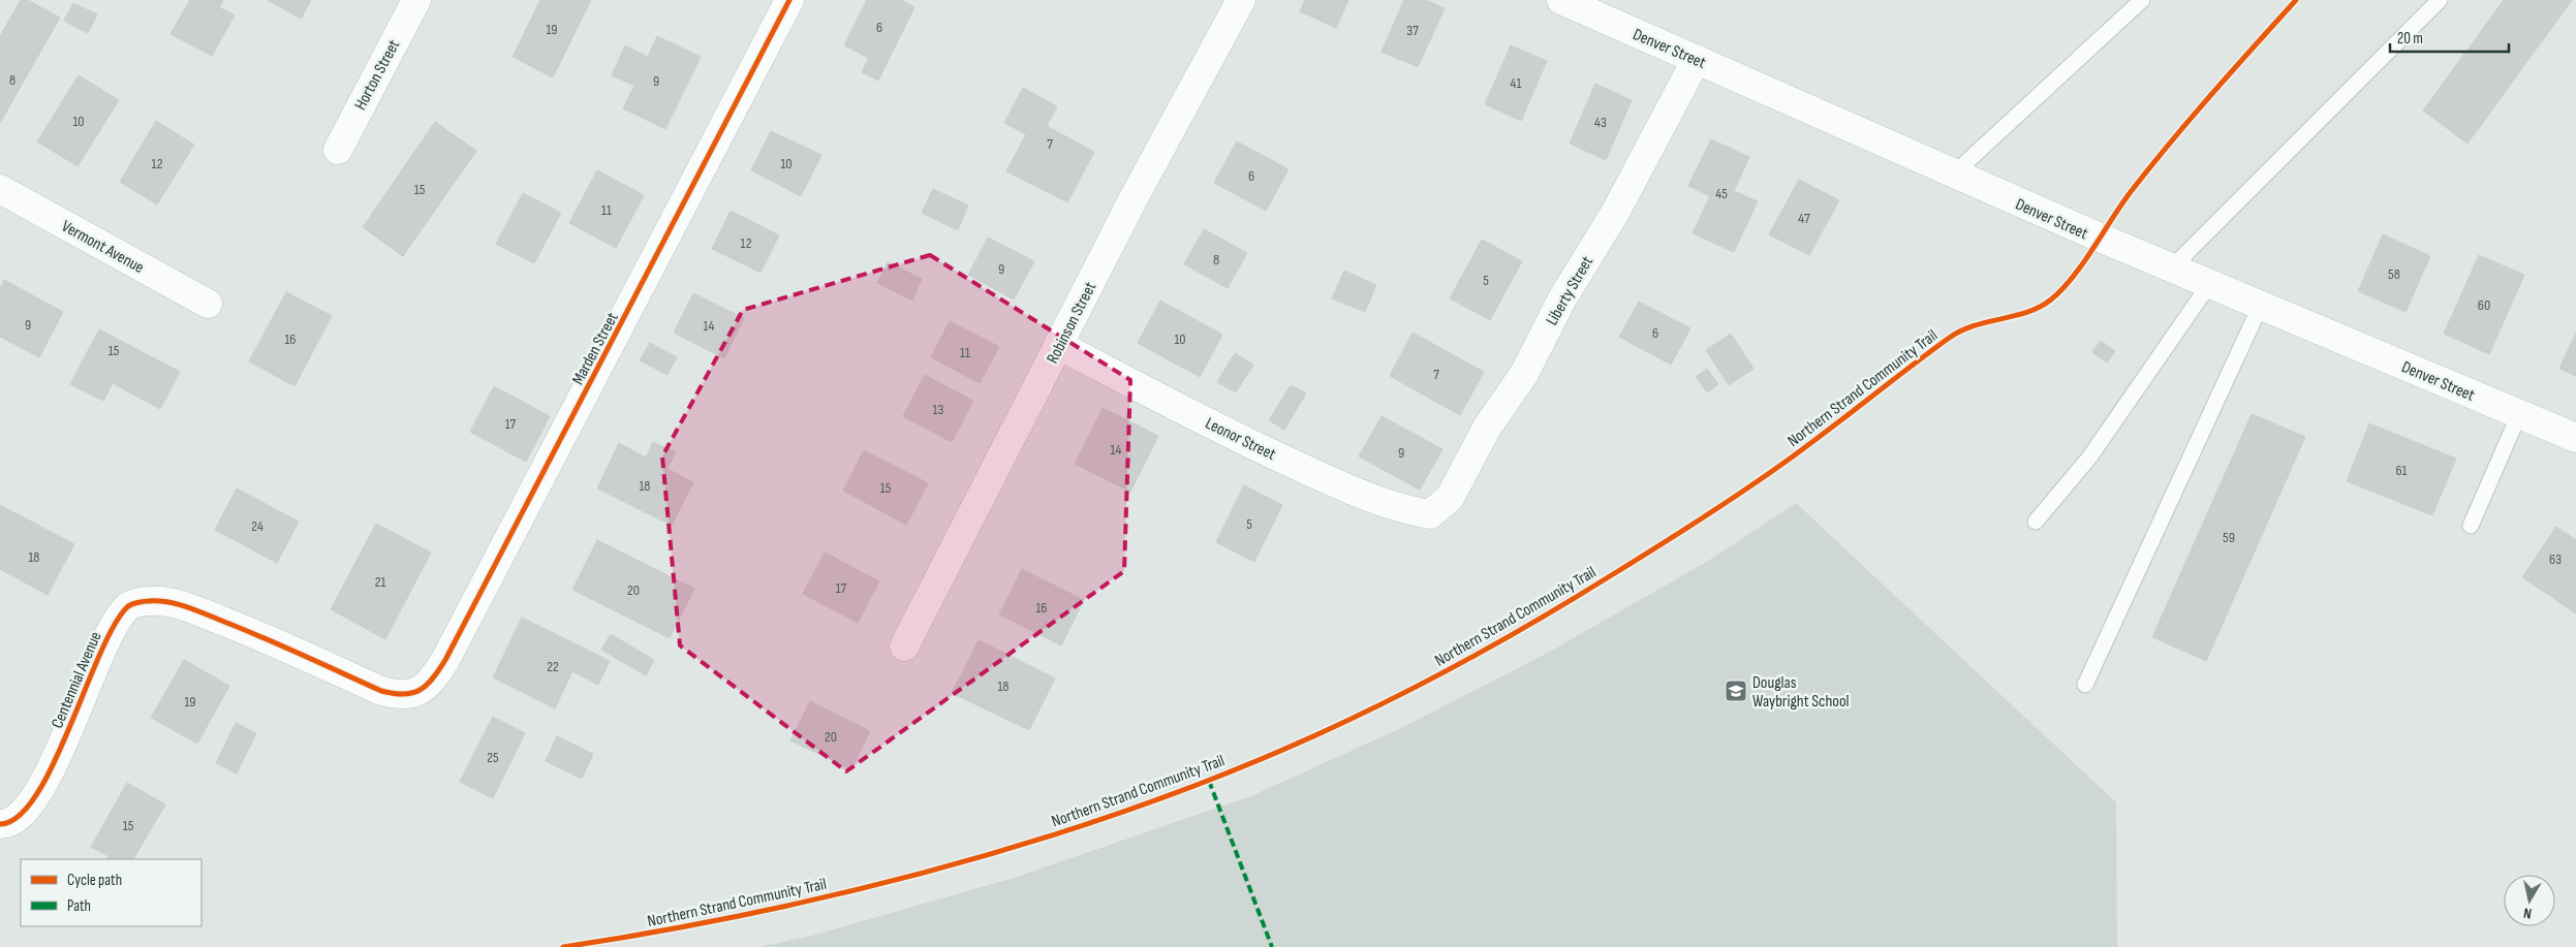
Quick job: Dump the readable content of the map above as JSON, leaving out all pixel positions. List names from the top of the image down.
{
  "streets": {
    "street": [
      "Denver Street",
      "Horton Street",
      "Vermont Avenue",
      "Liberty Street",
      "Robinson Street",
      "Marden Street",
      "Leonor Street",
      "Centennial Avenue"
    ],
    "cycle path": ["Northern Strand Community Trail"]
  },
  "crossings": [
    ["Denver Street", "Liberty Street"],
    ["Liberty Street", "Leonor Street"],
    ["Robinson Street", "Leonor Street"],
    ["Marden Street", "Centennial Avenue"]
  ],
  "places": {
    "school or university": ["Douglas Waybright School"]
  },
  "house_numbers": [
    "6",
    "19",
    "37",
    "8",
    "9",
    "41",
    "10",
    "43",
    "7",
    "12",
    "10",
    "6",
    "15",
    "45",
    "11",
    "47",
    "12",
    "8",
    "9",
    "58",
    "5",
    "60",
    "9",
    "14",
    "6",
    "16",
    "10",
    "15",
    "11",
    "7",
    "13",
    "17",
    "14",
    "9",
    "61",
    "18",
    "15",
    "5",
    "24",
    "59",
    "18",
    "63",
    "21",
    "17",
    "20",
    "16",
    "22",
    "18",
    "19",
    "20",
    "25",
    "15"
  ],
  "legend": ["Cycle path", "Path"],
  "scale_bar": "20 m",
  "north": "bottom"
}
